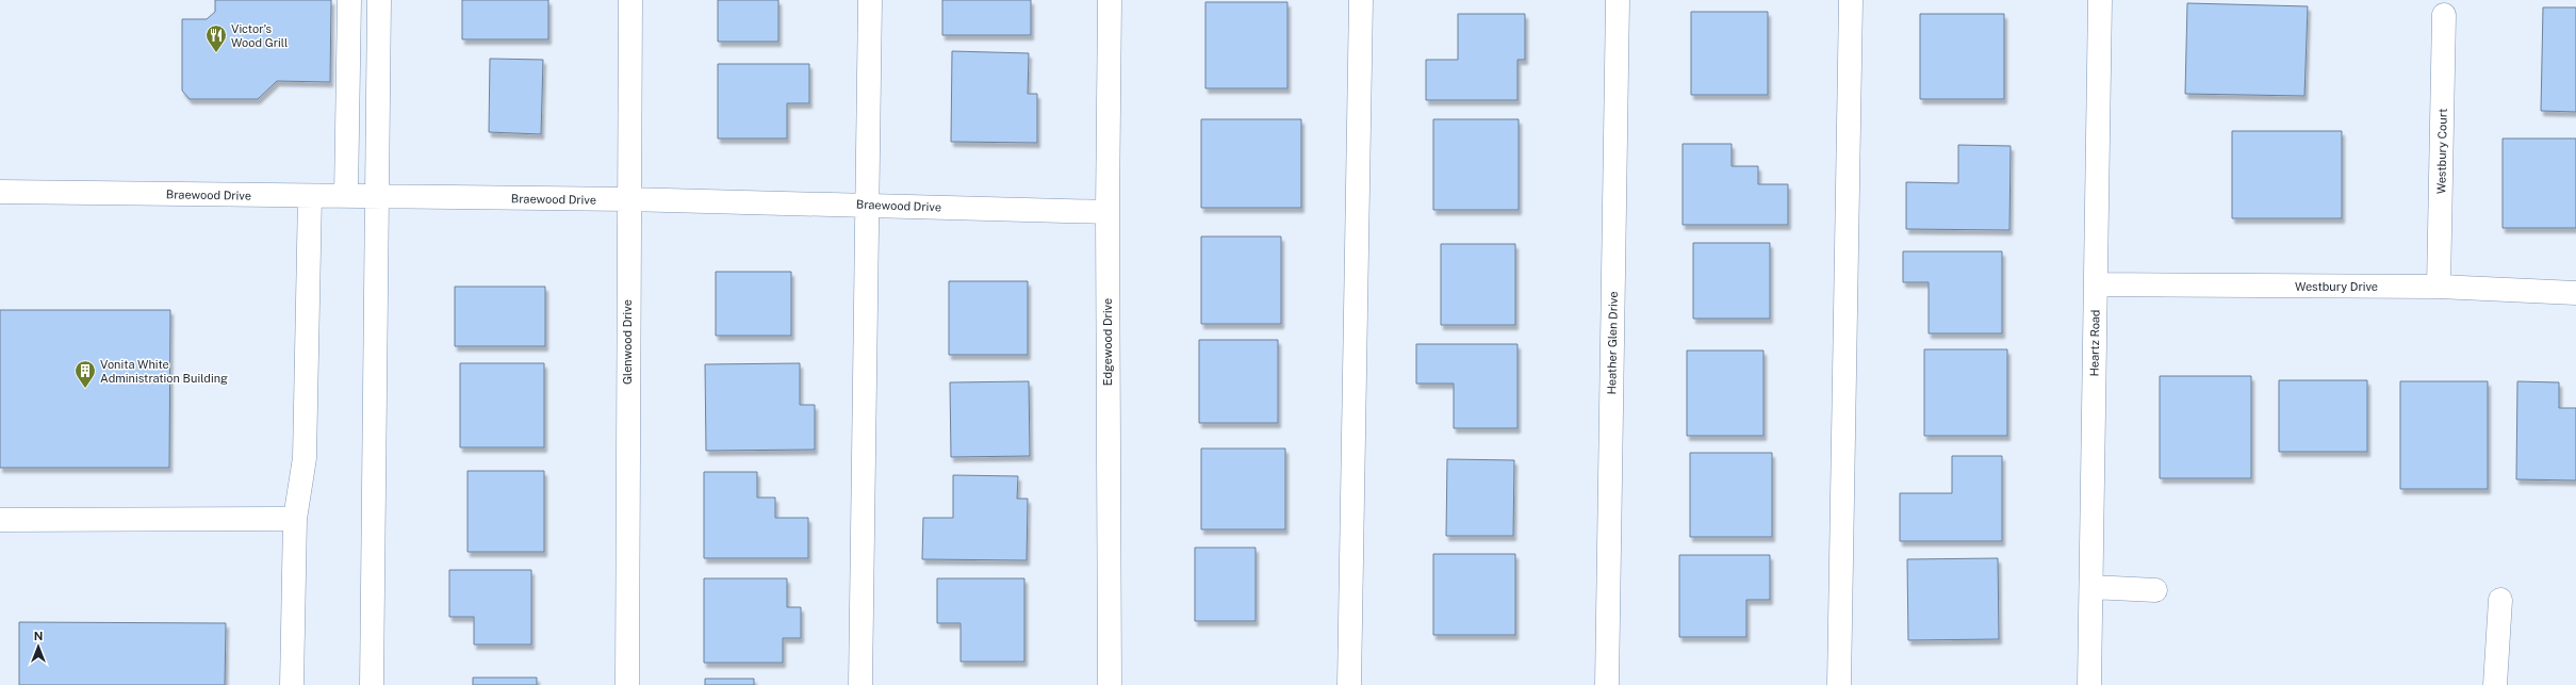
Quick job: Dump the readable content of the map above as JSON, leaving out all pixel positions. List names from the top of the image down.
{
  "streets": {
    "street": [
      "Westbury Court",
      "Braewood Drive",
      "Westbury Drive",
      "Glenwood Drive",
      "Edgewood Drive",
      "Heather Glen Drive",
      "Heartz Road"
    ]
  },
  "crossings": [
    ["Westbury Court", "Westbury Drive"],
    ["Braewood Drive", "Glenwood Drive"],
    ["Braewood Drive", "Edgewood Drive"],
    ["Westbury Drive", "Heartz Road"]
  ],
  "places": {
    "restaurant": ["Victor's Wood Grill"],
    "building": ["Vonita White Administration Building"]
  },
  "north": "top"
}
